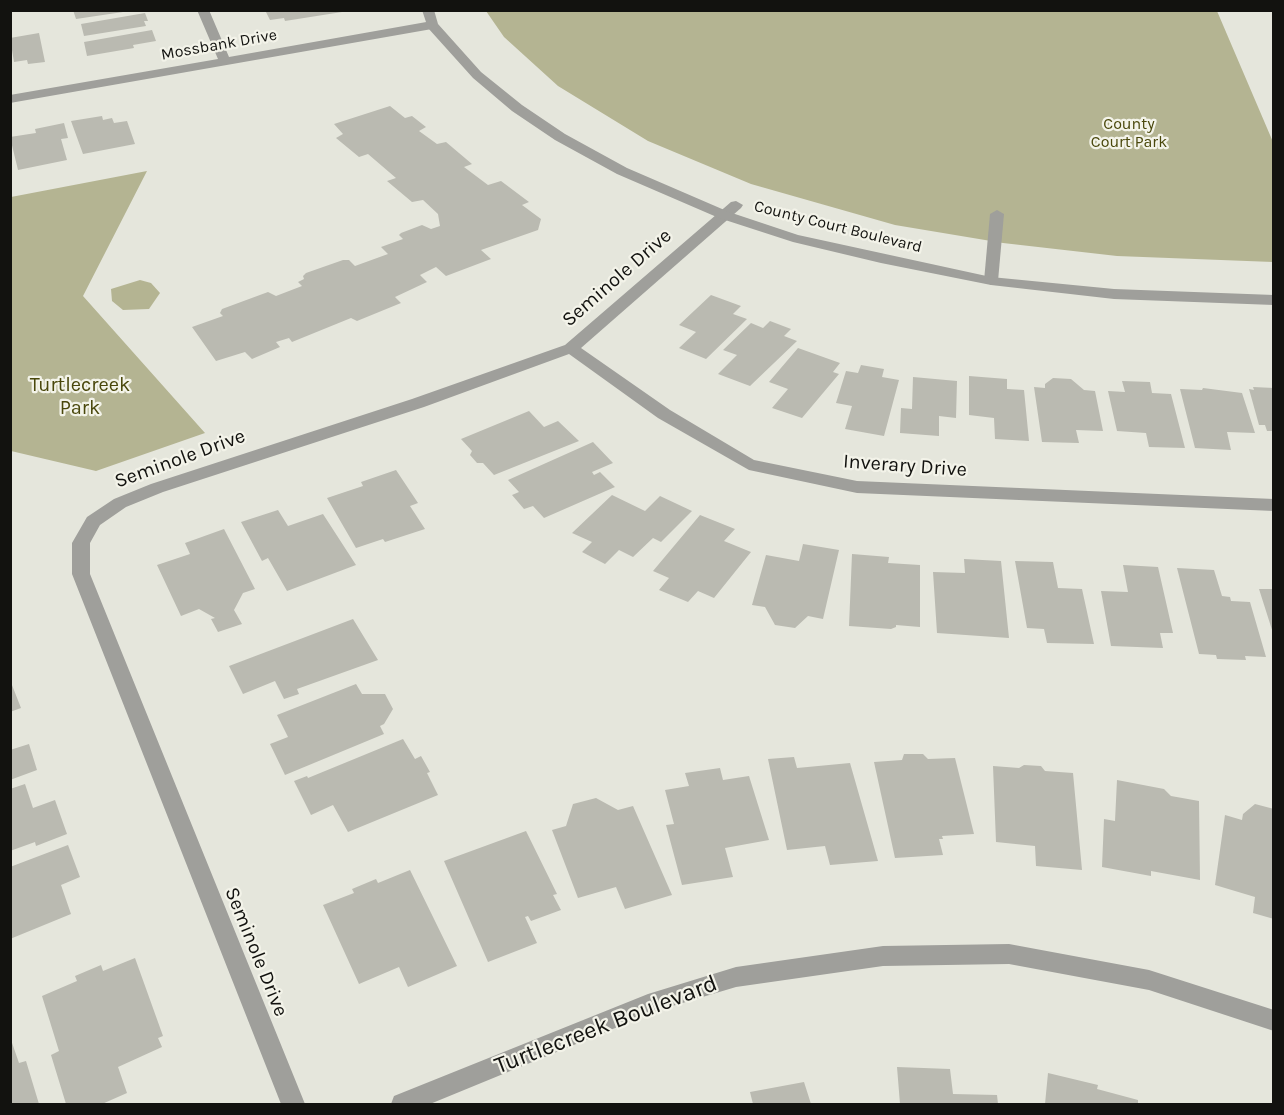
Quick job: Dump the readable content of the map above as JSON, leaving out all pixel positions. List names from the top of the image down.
{
  "streets": {
    "street": [
      "Mossbank Drive",
      "County Court Boulevard",
      "Seminole Drive",
      "Inverary Drive",
      "Turtlecreek Boulevard"
    ]
  },
  "crossings": [
    ["Mossbank Drive", "County Court Boulevard"],
    ["County Court Boulevard", "Seminole Drive"],
    ["Seminole Drive", "Inverary Drive"]
  ],
  "parks": ["County Court Park", "Turtlecreek Park"]
}
